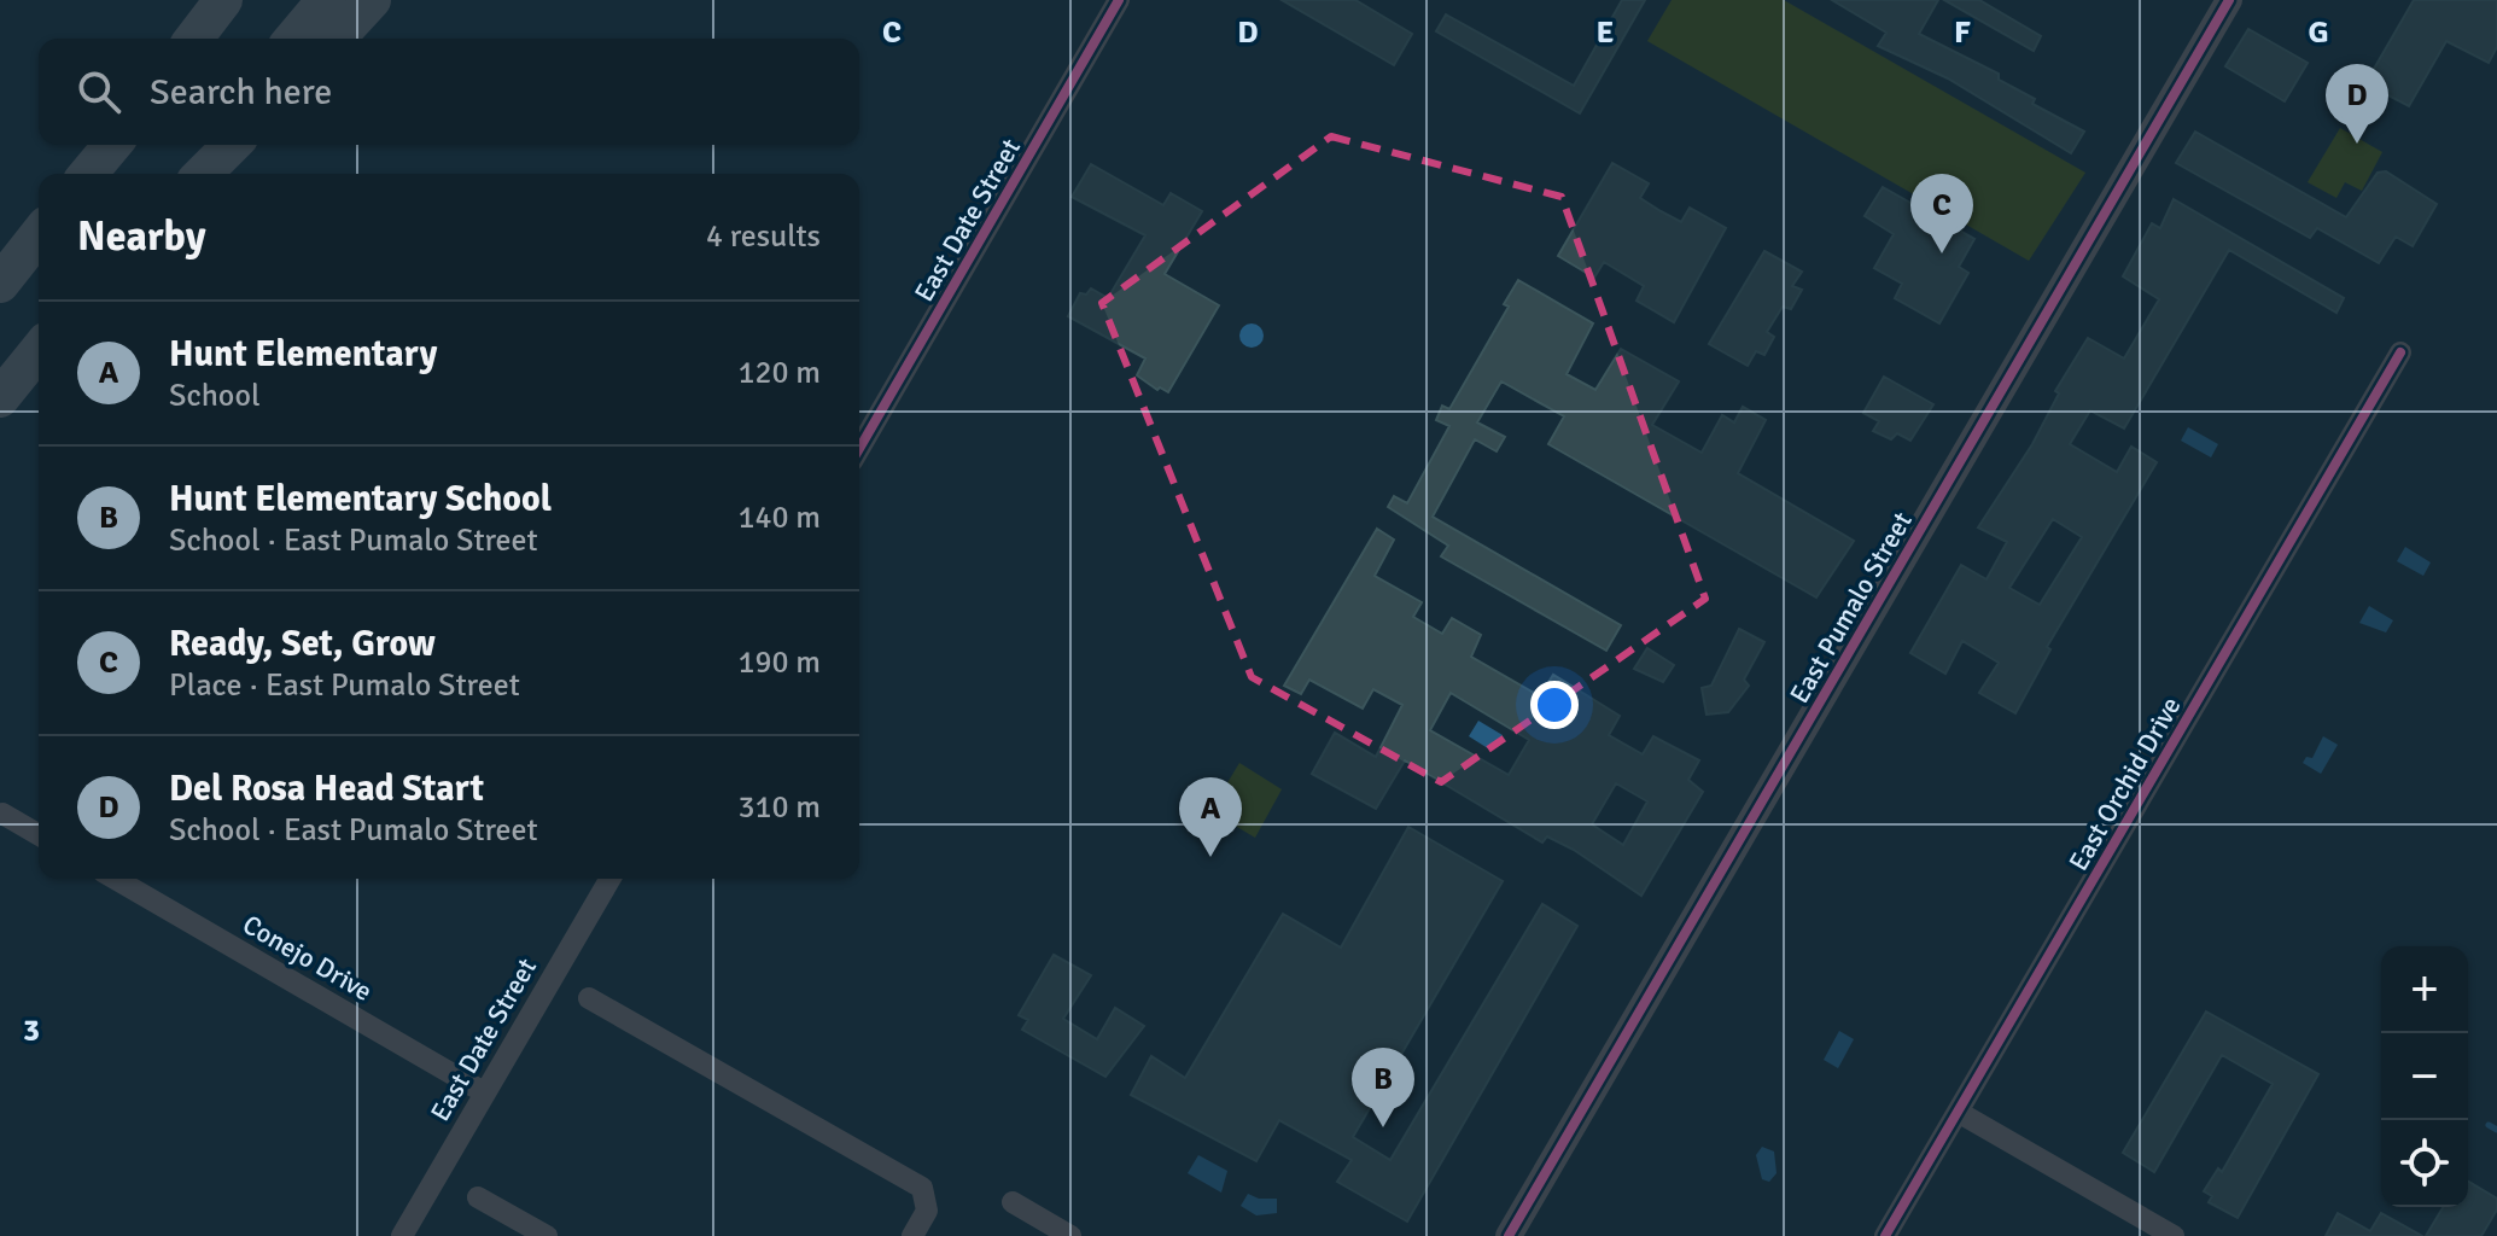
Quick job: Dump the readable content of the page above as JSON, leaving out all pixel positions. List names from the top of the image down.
{
  "streets": {
    "street": [
      "East Date Street",
      "East Pumalo Street",
      "East Orchid Drive",
      "Conejo Drive"
    ]
  },
  "crossings": [
    ["East Date Street", "Conejo Drive"]
  ],
  "page": {
    "search": "Search here",
    "pins": [
      "D",
      "C",
      "A",
      "B"
    ],
    "heading": ["Nearby", "4 results"],
    "list": [
      {
        "mark": "A",
        "name": "Hunt Elementary",
        "note": "School",
        "value": "120 m"
      },
      {
        "mark": "B",
        "name": "Hunt Elementary School",
        "note": "School · East Pumalo Street",
        "value": "140 m"
      },
      {
        "mark": "C",
        "name": "Ready, Set, Grow",
        "note": "Place · East Pumalo Street",
        "value": "190 m"
      },
      {
        "mark": "D",
        "name": "Del Rosa Head Start",
        "note": "School · East Pumalo Street",
        "value": "310 m"
      }
    ],
    "map_buttons": ["+", "−"]
  },
  "grid": {
    "columns": [
      "C",
      "D",
      "E",
      "F",
      "G"
    ],
    "rows": ["3"]
  }
}
